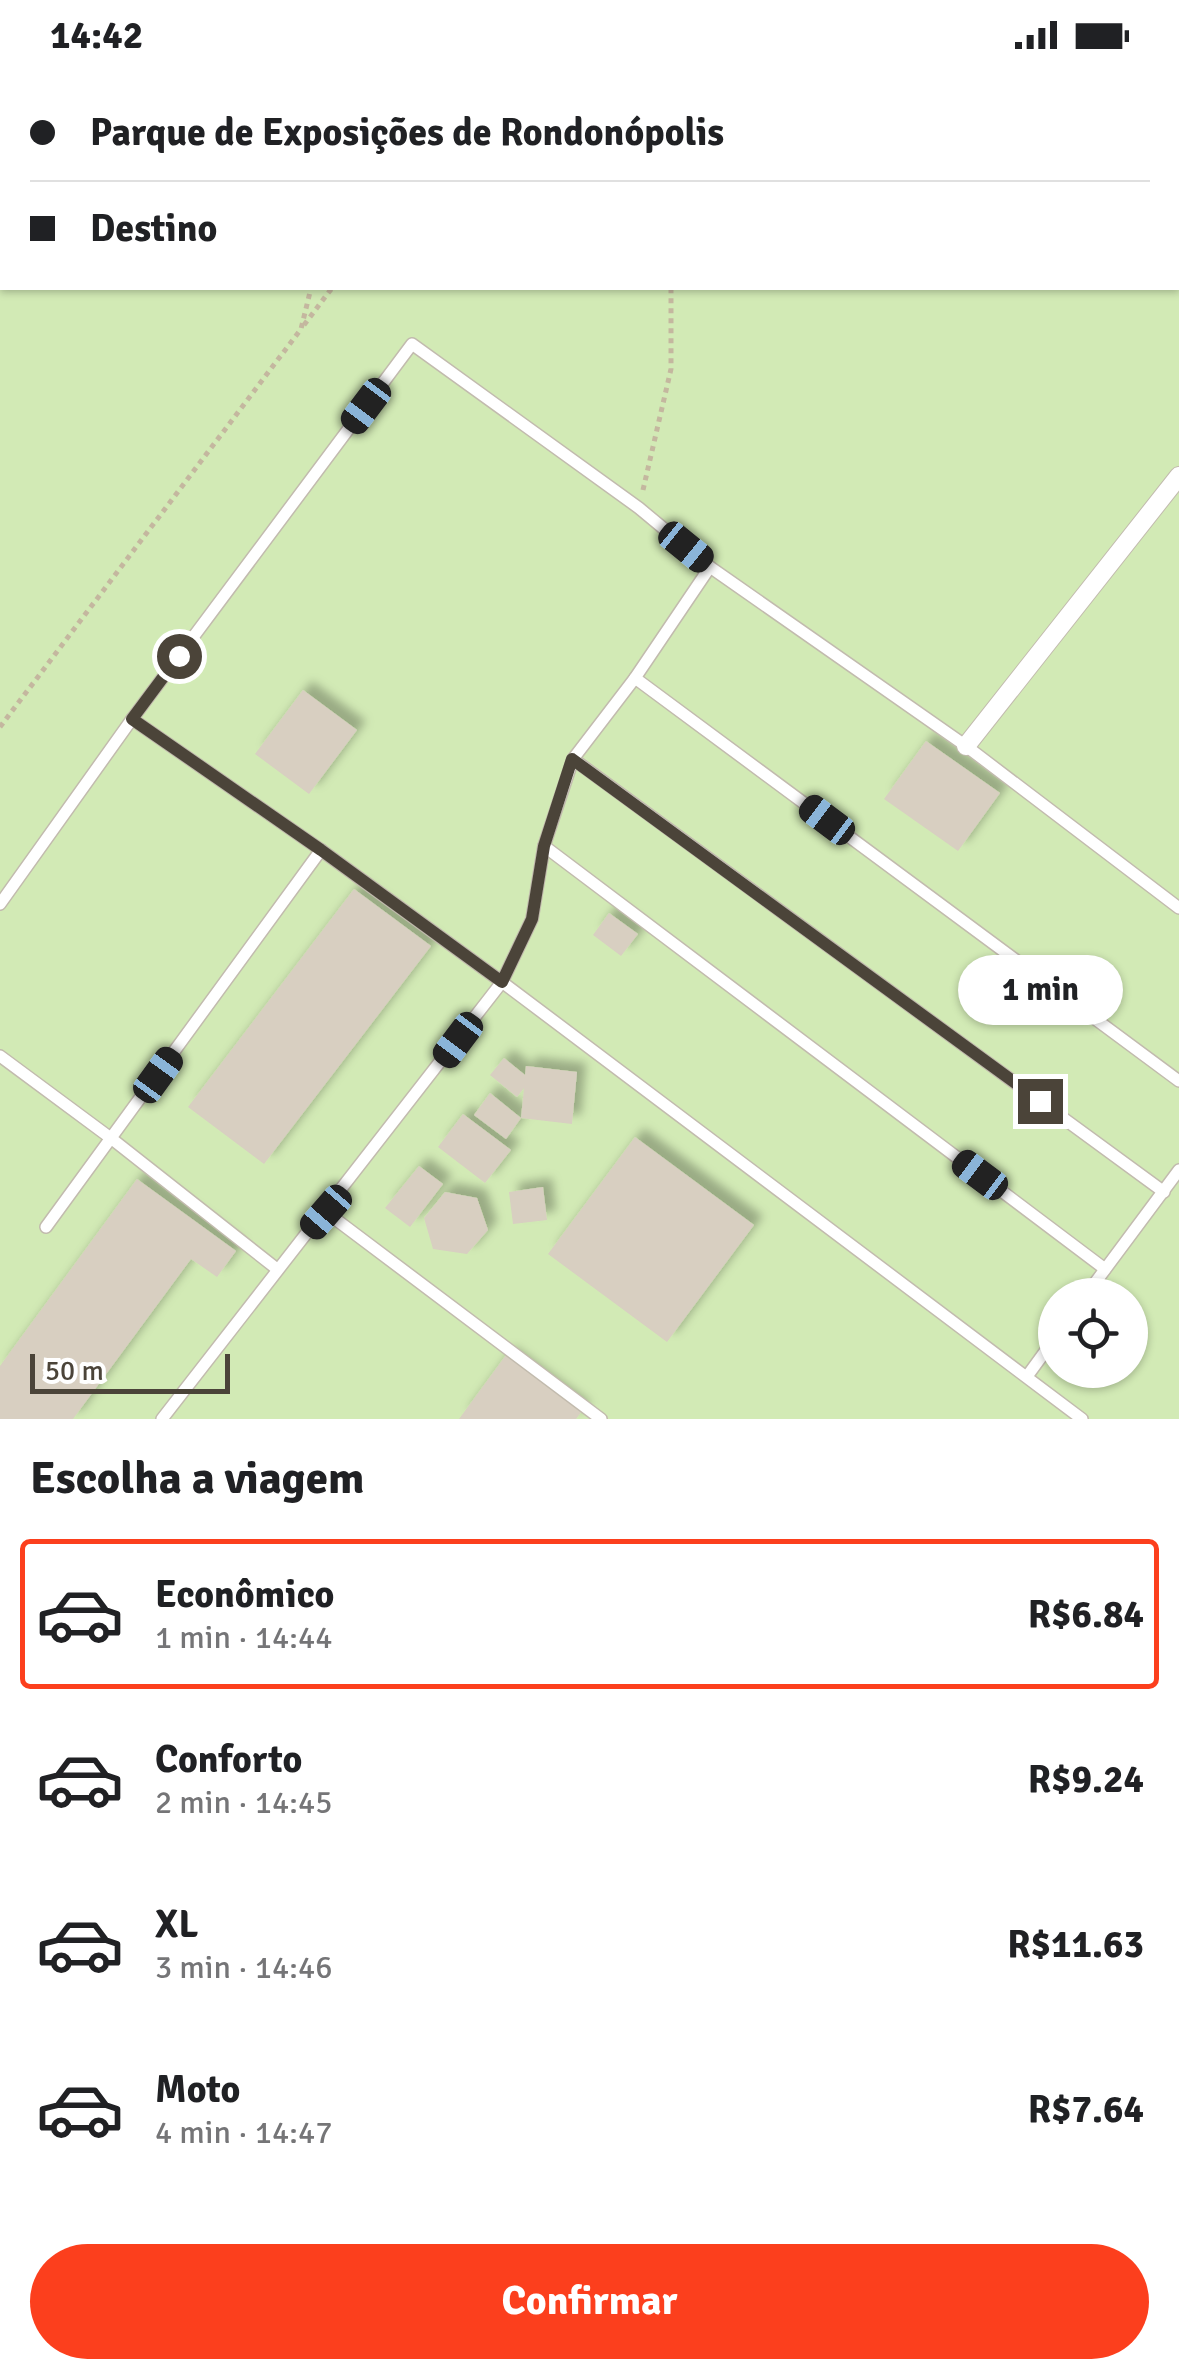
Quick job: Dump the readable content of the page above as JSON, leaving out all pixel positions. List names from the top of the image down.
{
  "scale_bar": "50 m",
  "page": {
    "status": "14:42",
    "banner": ["Parque de Exposições de Rondonópolis", "Destino"],
    "bubble": "1 min",
    "scale": "50 m",
    "heading": "Escolha a viagem",
    "list": [
      {
        "name": "Econômico",
        "note": "1 min · 14:44",
        "value": "R$6.84"
      },
      {
        "name": "Conforto",
        "note": "2 min · 14:45",
        "value": "R$9.24"
      },
      {
        "name": "XL",
        "note": "3 min · 14:46",
        "value": "R$11.63"
      },
      {
        "name": "Moto",
        "note": "4 min · 14:47",
        "value": "R$7.64"
      }
    ],
    "buttons": "Confirmar"
  }
}
